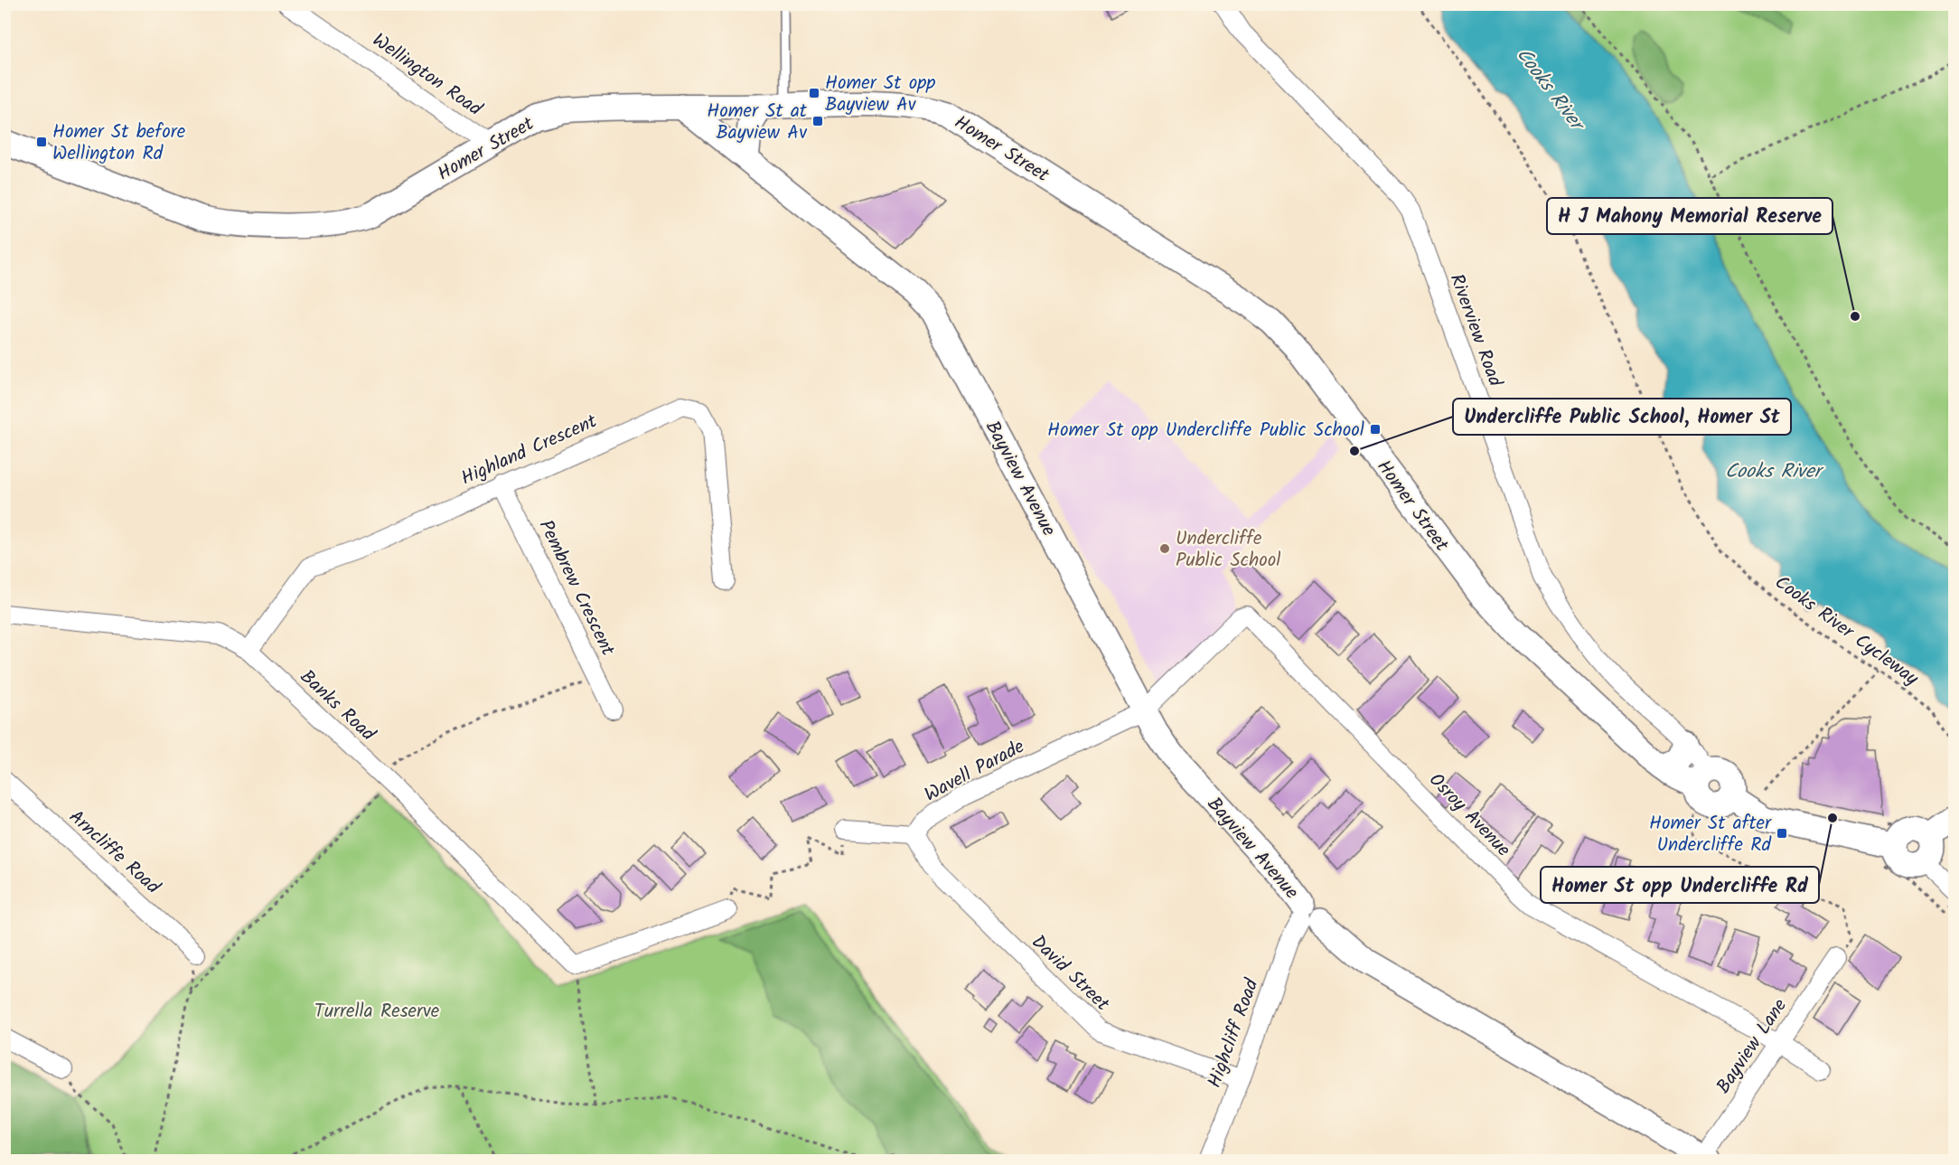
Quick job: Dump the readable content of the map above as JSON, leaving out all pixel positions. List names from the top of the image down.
{
  "streets": {
    "main road": ["Homer Street", "Bayview Avenue"],
    "street": [
      "Wellington Road",
      "Riverview Road",
      "Highland Crescent",
      "Pembrew Crescent",
      "Banks Road",
      "Wavell Parade",
      "Osroy Avenue",
      "Arncliffe Road",
      "David Street",
      "Highcliff Road",
      "Bayview Lane"
    ],
    "path": ["Cooks River Cycleway"]
  },
  "crossings": [
    ["Wellington Road", "Homer Street"],
    ["Homer Street", "Riverview Road"],
    ["Homer Street", "Bayview Avenue"],
    ["Highland Crescent", "Pembrew Crescent"],
    ["Highland Crescent", "Banks Road"],
    ["Bayview Avenue", "Wavell Parade"],
    ["Bayview Avenue", "Osroy Avenue"],
    ["Bayview Avenue", "Highcliff Road"],
    ["Bayview Avenue", "Bayview Lane"],
    ["Wavell Parade", "Osroy Avenue"],
    ["Wavell Parade", "David Street"],
    ["Osroy Avenue", "Bayview Lane"],
    ["David Street", "Highcliff Road"]
  ],
  "water": ["Cooks River"],
  "parks": ["Turrella Reserve"],
  "places": {
    "transit": [
      "Homer St opp Bayview Av",
      "Homer St at Bayview Av",
      "Homer St before Wellington Rd",
      "Homer St opp Undercliffe Public School",
      "Homer St after Undercliffe Rd"
    ],
    "other": [
      "H J Mahony Memorial Reserve",
      "Undercliffe Public School, Homer St",
      "Undercliffe Public School",
      "Homer St opp Undercliffe Rd"
    ]
  }
}
